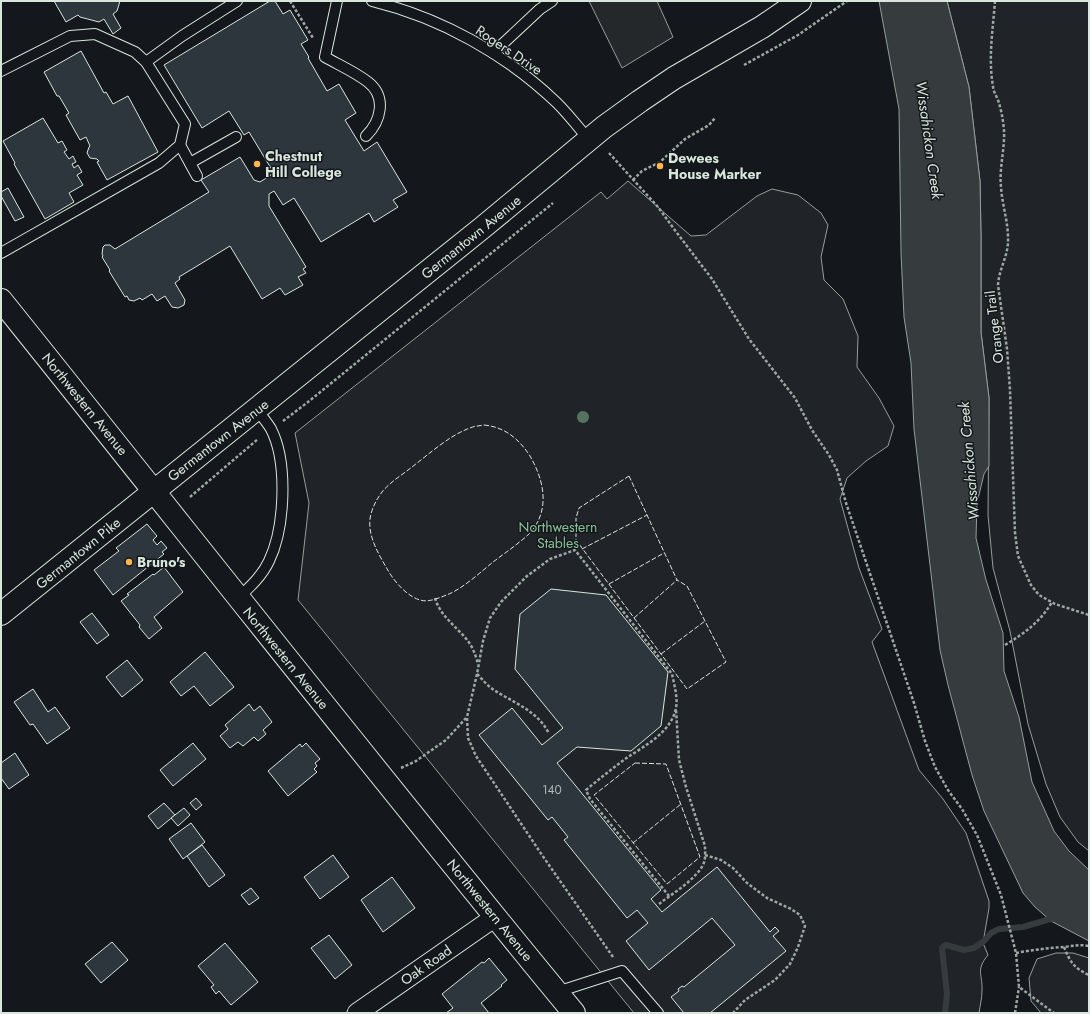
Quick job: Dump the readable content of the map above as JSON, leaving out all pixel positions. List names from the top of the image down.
{
  "streets": {
    "main road": ["Germantown Avenue", "Northwestern Avenue", "Germantown Pike"],
    "street": ["Oak Road"],
    "lane": ["Rogers Drive"],
    "path": ["Orange Trail"]
  },
  "crossings": [
    ["Rogers Drive", "Germantown Avenue"],
    ["Germantown Avenue", "Northwestern Avenue"],
    ["Germantown Avenue", "Germantown Pike"],
    ["Northwestern Avenue", "Germantown Pike"],
    ["Northwestern Avenue", "Oak Road"]
  ],
  "water": ["Wissahickon Creek"],
  "parks": ["Northwestern Stables"],
  "places": ["Chestnut Hill College", "Dewees House Marker", "Bruno's"],
  "house_numbers": ["140"]
}
